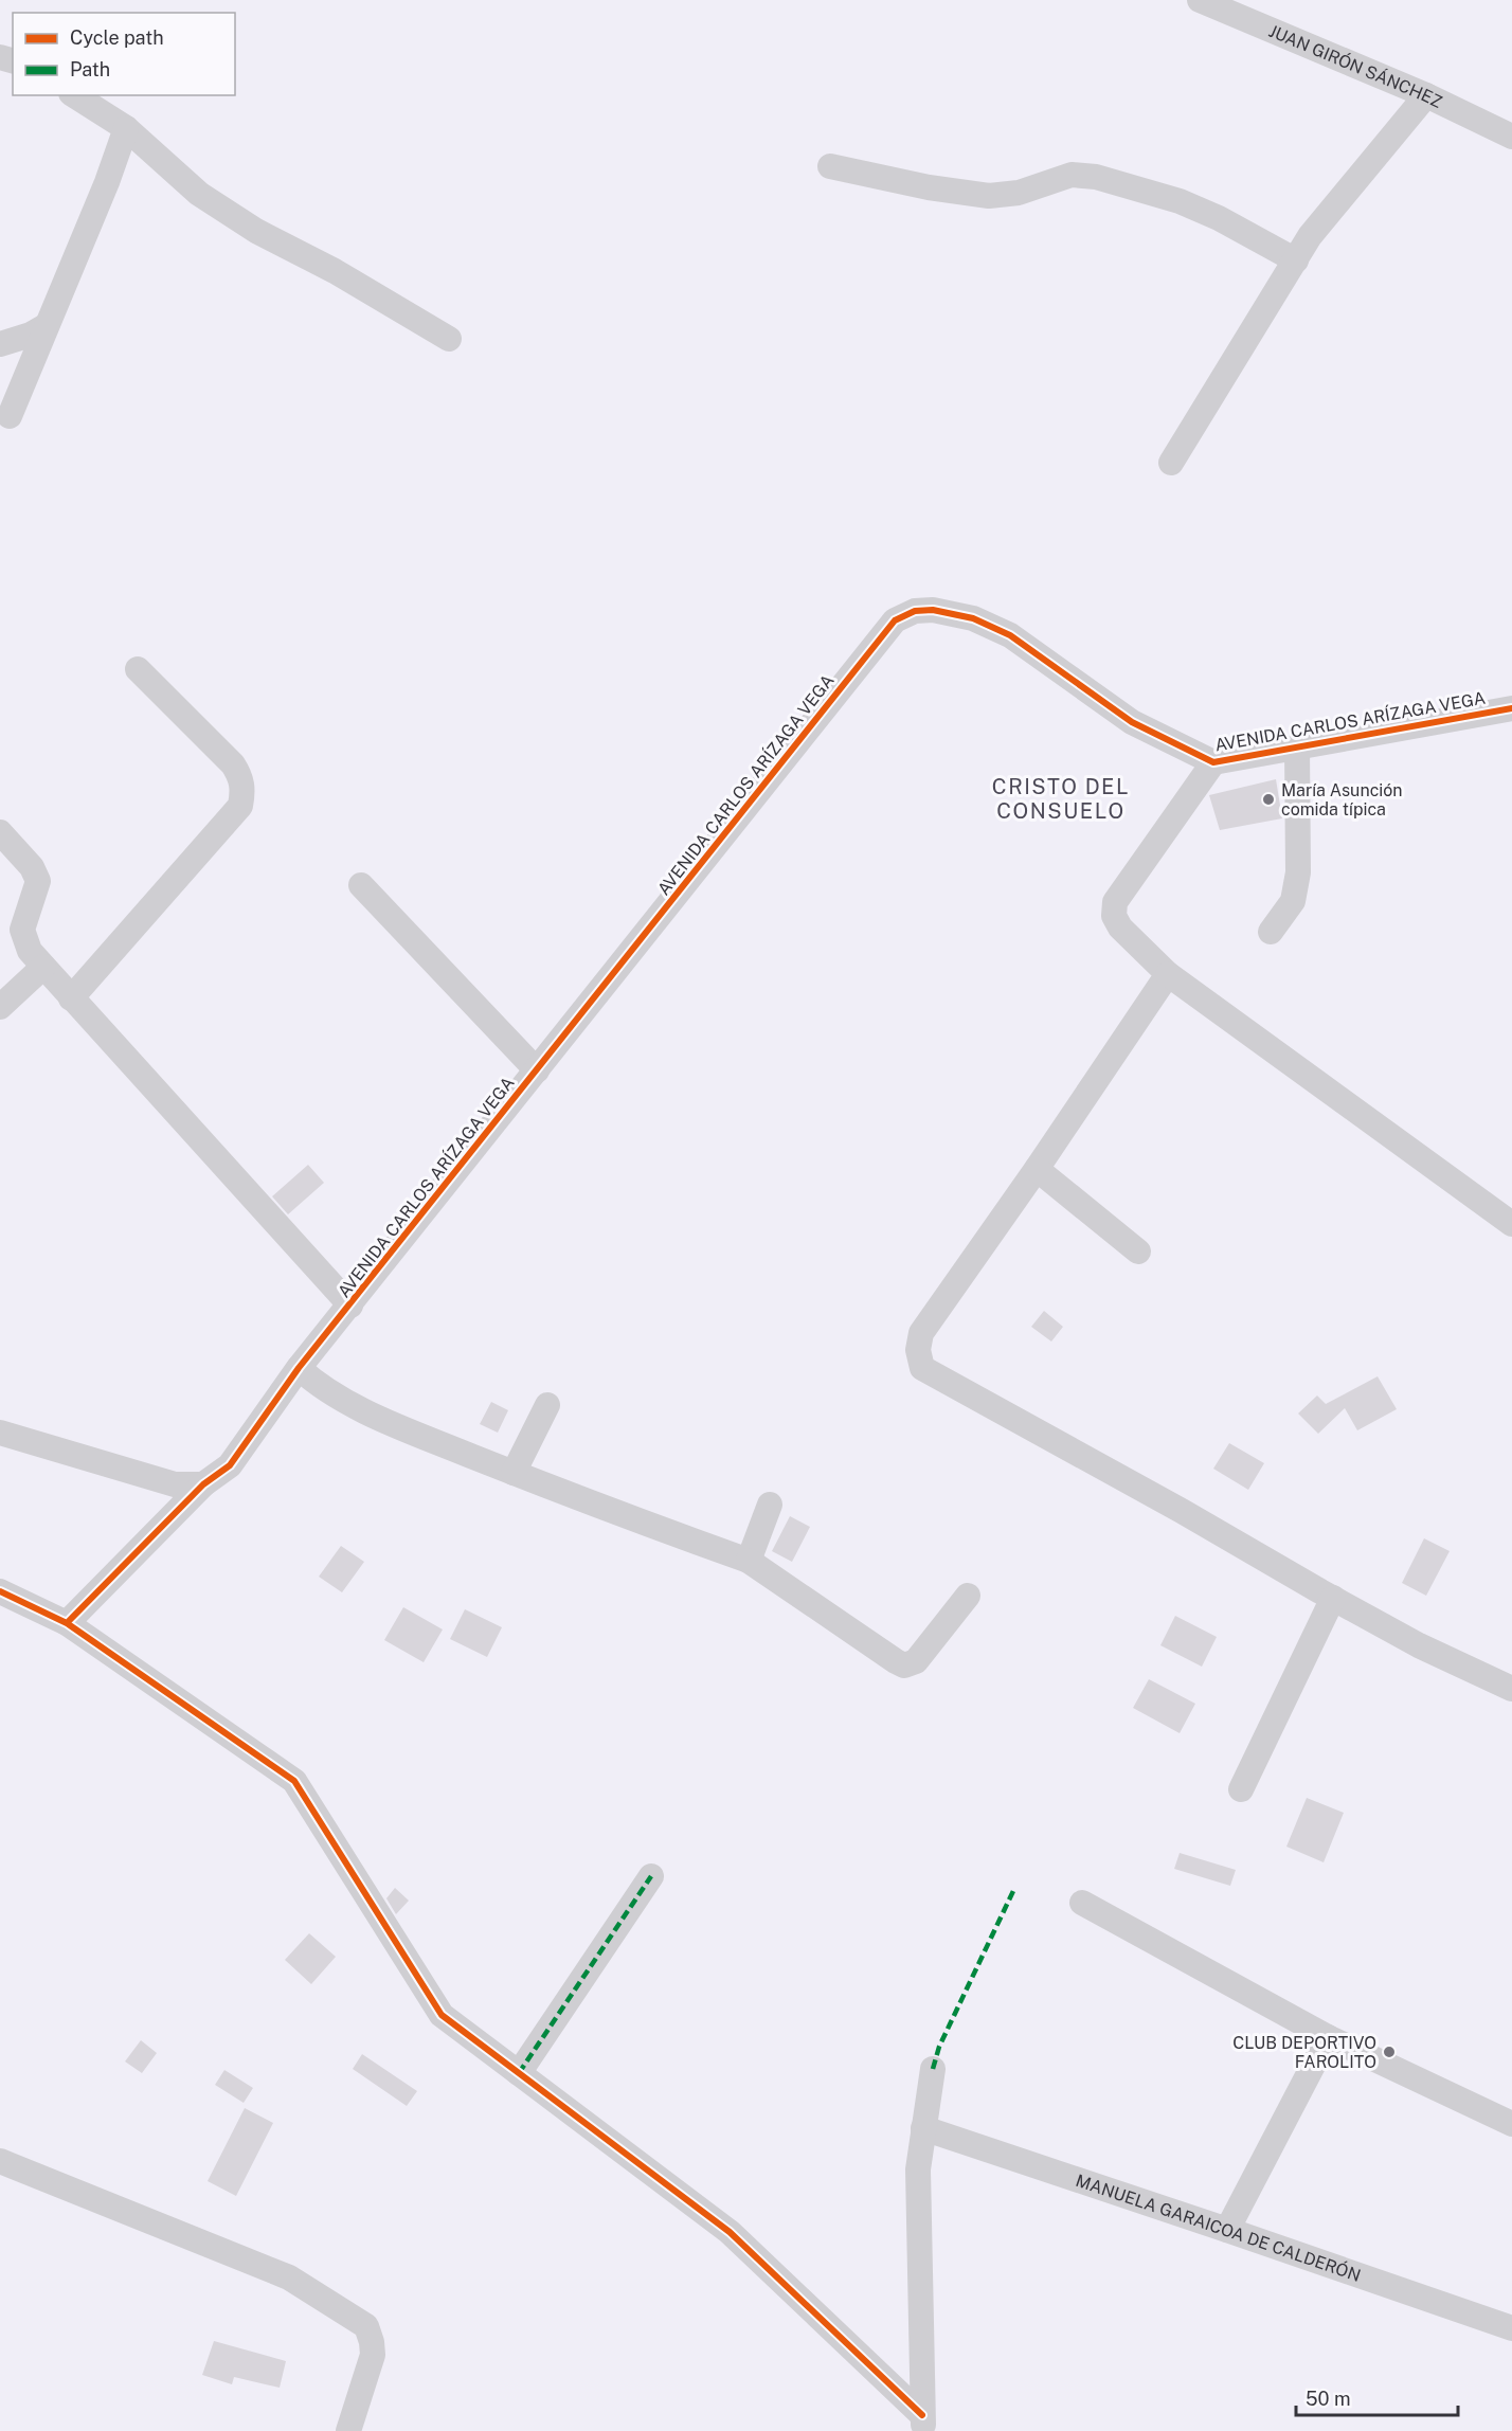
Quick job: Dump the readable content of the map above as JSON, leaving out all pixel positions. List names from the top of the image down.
{
  "streets": {
    "street": ["JUAN GIRÓN SÁNCHEZ", "AVENIDA CARLOS ARÍZAGA VEGA", "MANUELA GARAICOA DE CALDERÓN"]
  },
  "districts": ["CRISTO DEL CONSUELO"],
  "places": ["María Asunción comida típica", "CLUB DEPORTIVO FAROLITO"],
  "legend": ["Cycle path", "Path"],
  "scale_bar": "50 m"
}
